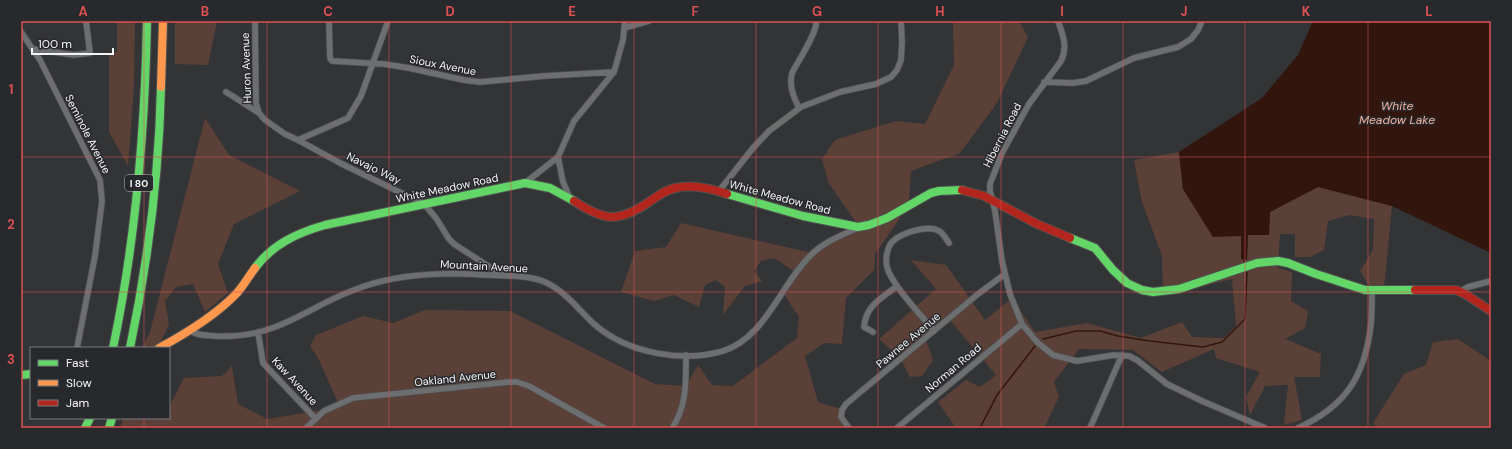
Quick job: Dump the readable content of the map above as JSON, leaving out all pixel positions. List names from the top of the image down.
{
  "streets": {
    "main road": ["I 80", "White Meadow Road"],
    "street": [
      "Sioux Avenue",
      "Huron Avenue",
      "Seminole Avenue",
      "Hibernia Road",
      "Navajo Way",
      "Mountain Avenue",
      "Pawnee Avenue",
      "Norman Road",
      "Oakland Avenue",
      "Kaw Avenue"
    ]
  },
  "crossings": [
    ["Huron Avenue", "Navajo Way"],
    ["Hibernia Road", "White Meadow Road"],
    ["Hibernia Road", "Pawnee Avenue"],
    ["Hibernia Road", "Norman Road"],
    ["Navajo Way", "White Meadow Road"],
    ["Navajo Way", "Mountain Avenue"],
    ["White Meadow Road", "Mountain Avenue"],
    ["Mountain Avenue", "Kaw Avenue"],
    ["Oakland Avenue", "Kaw Avenue"]
  ],
  "water": ["White Meadow Lake"],
  "legend": ["Fast", "Slow", "Jam"],
  "scale_bar": "100 m",
  "grid": {
    "columns": [
      "A",
      "B",
      "C",
      "D",
      "E",
      "F",
      "G",
      "H",
      "I",
      "J",
      "K",
      "L"
    ],
    "rows": ["1", "2", "3"]
  }
}
